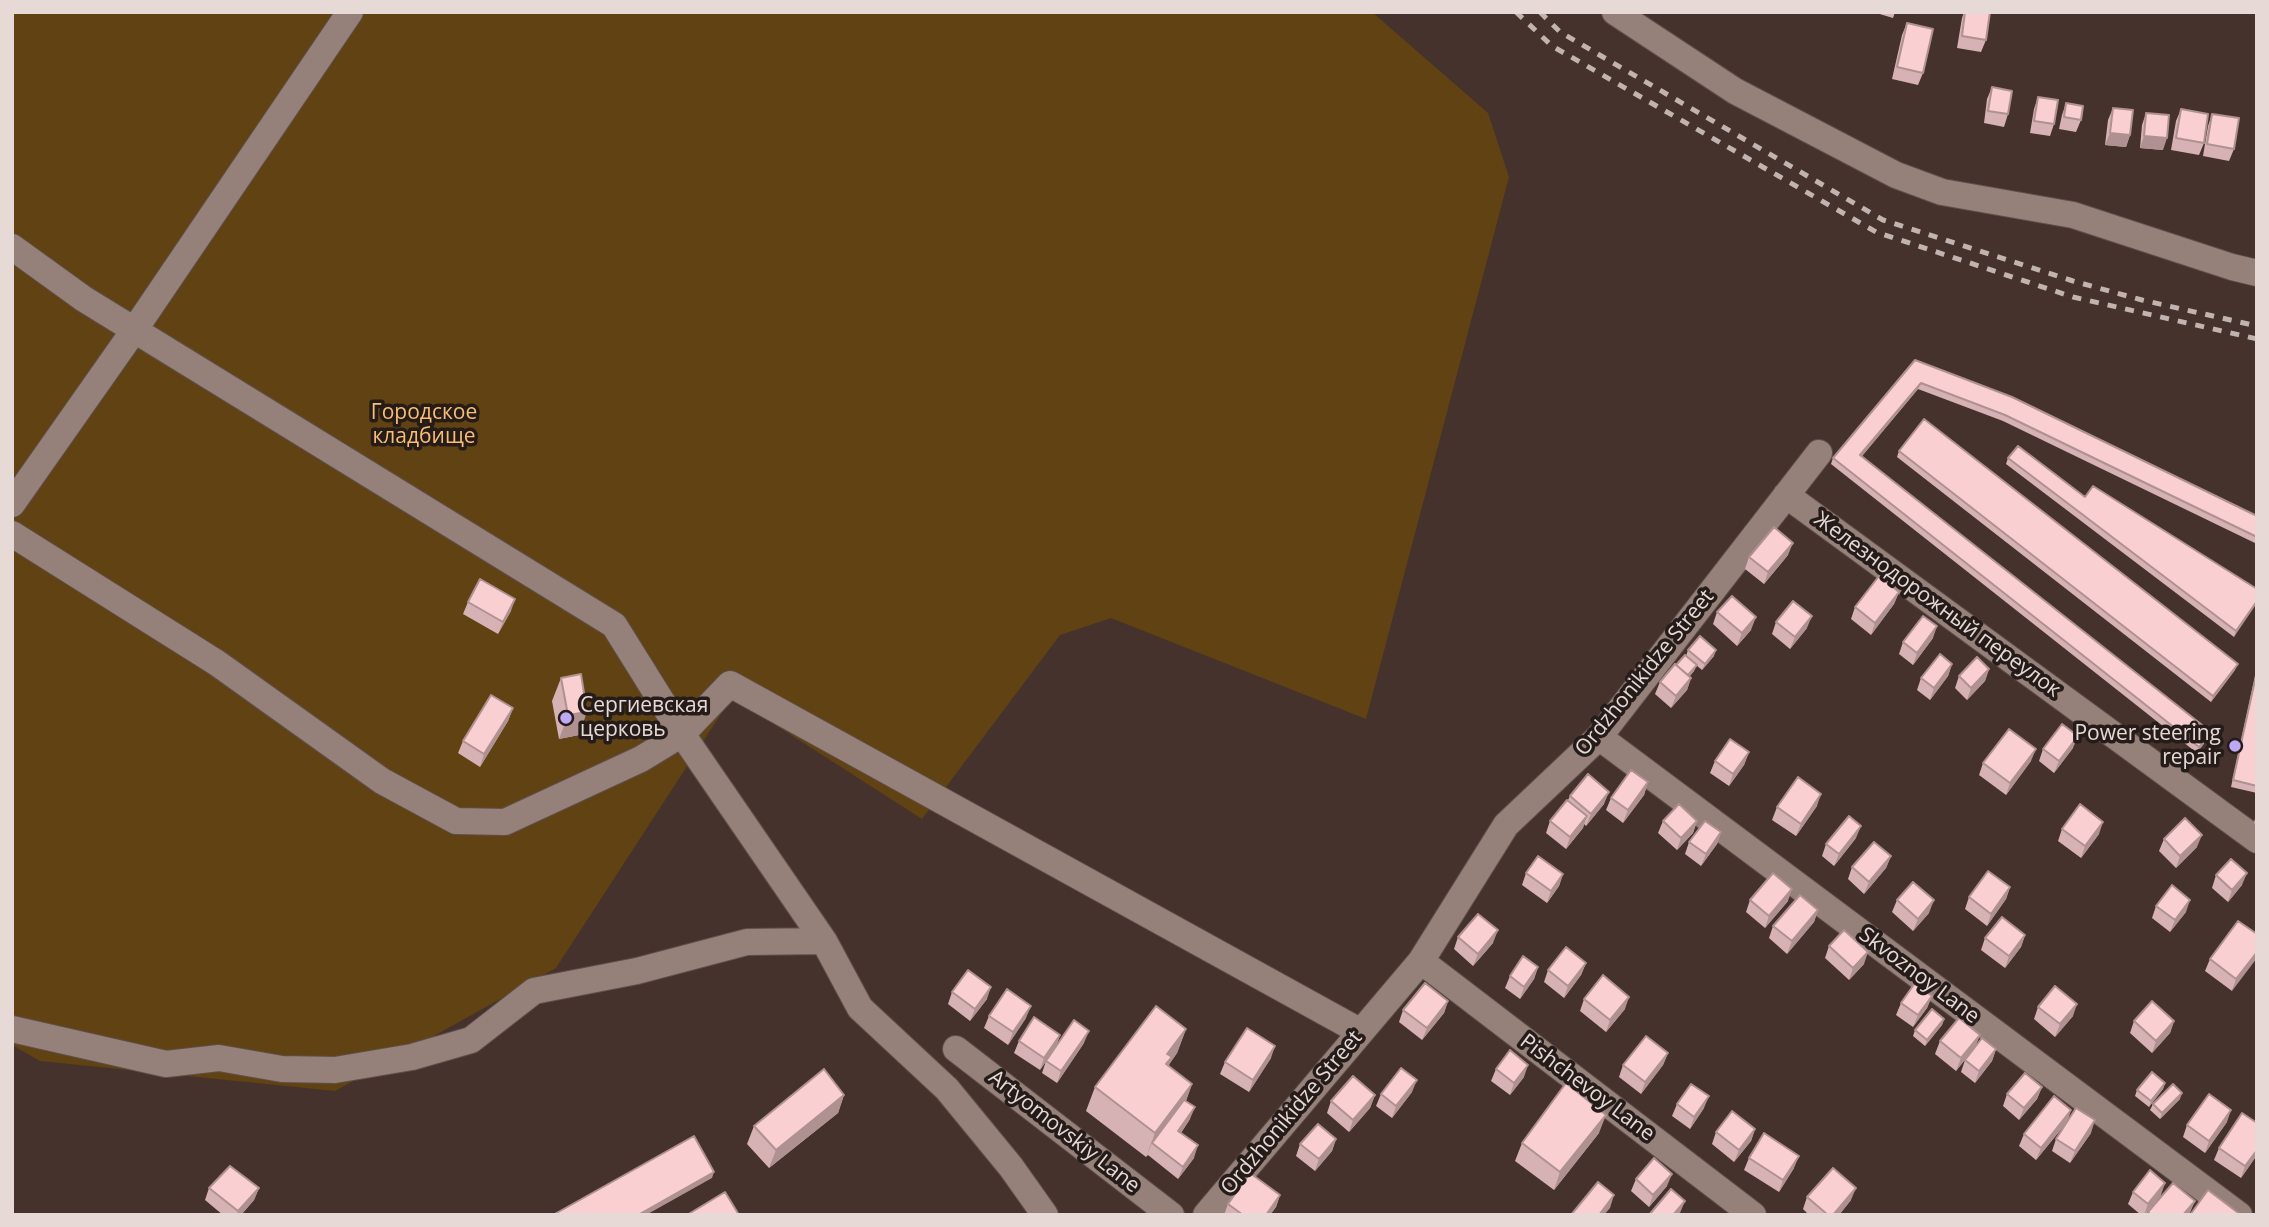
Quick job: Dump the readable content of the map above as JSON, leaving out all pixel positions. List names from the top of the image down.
{
  "streets": {
    "street": [
      "Железнодорожный переулок",
      "Ordzhonikidze Street",
      "Skvoznoy Lane",
      "Pishchevoy Lane",
      "Artyomovskiy Lane"
    ]
  },
  "crossings": [
    ["Железнодорожный переулок", "Ordzhonikidze Street"],
    ["Ordzhonikidze Street", "Skvoznoy Lane"],
    ["Ordzhonikidze Street", "Pishchevoy Lane"]
  ],
  "parks": ["Городское кладбище"],
  "places": ["Сергиевская церковь", "Power steering repair"]
}
